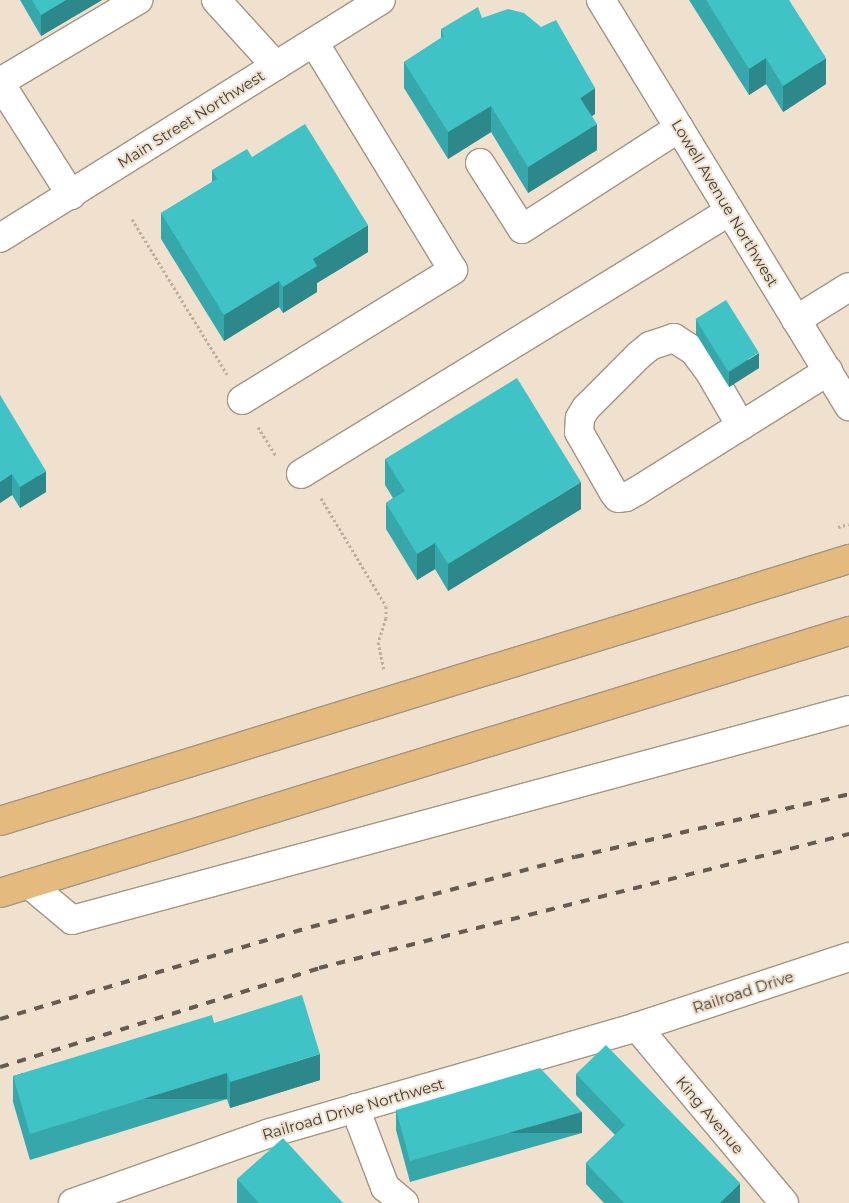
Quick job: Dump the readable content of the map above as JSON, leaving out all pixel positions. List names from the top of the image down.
{
  "streets": {
    "street": [
      "Main Street Northwest",
      "Lowell Avenue Northwest",
      "Railroad Drive",
      "Railroad Drive Northwest",
      "King Avenue"
    ]
  },
  "crossings": [
    ["Railroad Drive", "Railroad Drive Northwest"],
    ["Railroad Drive", "King Avenue"],
    ["Railroad Drive Northwest", "King Avenue"]
  ]
}
